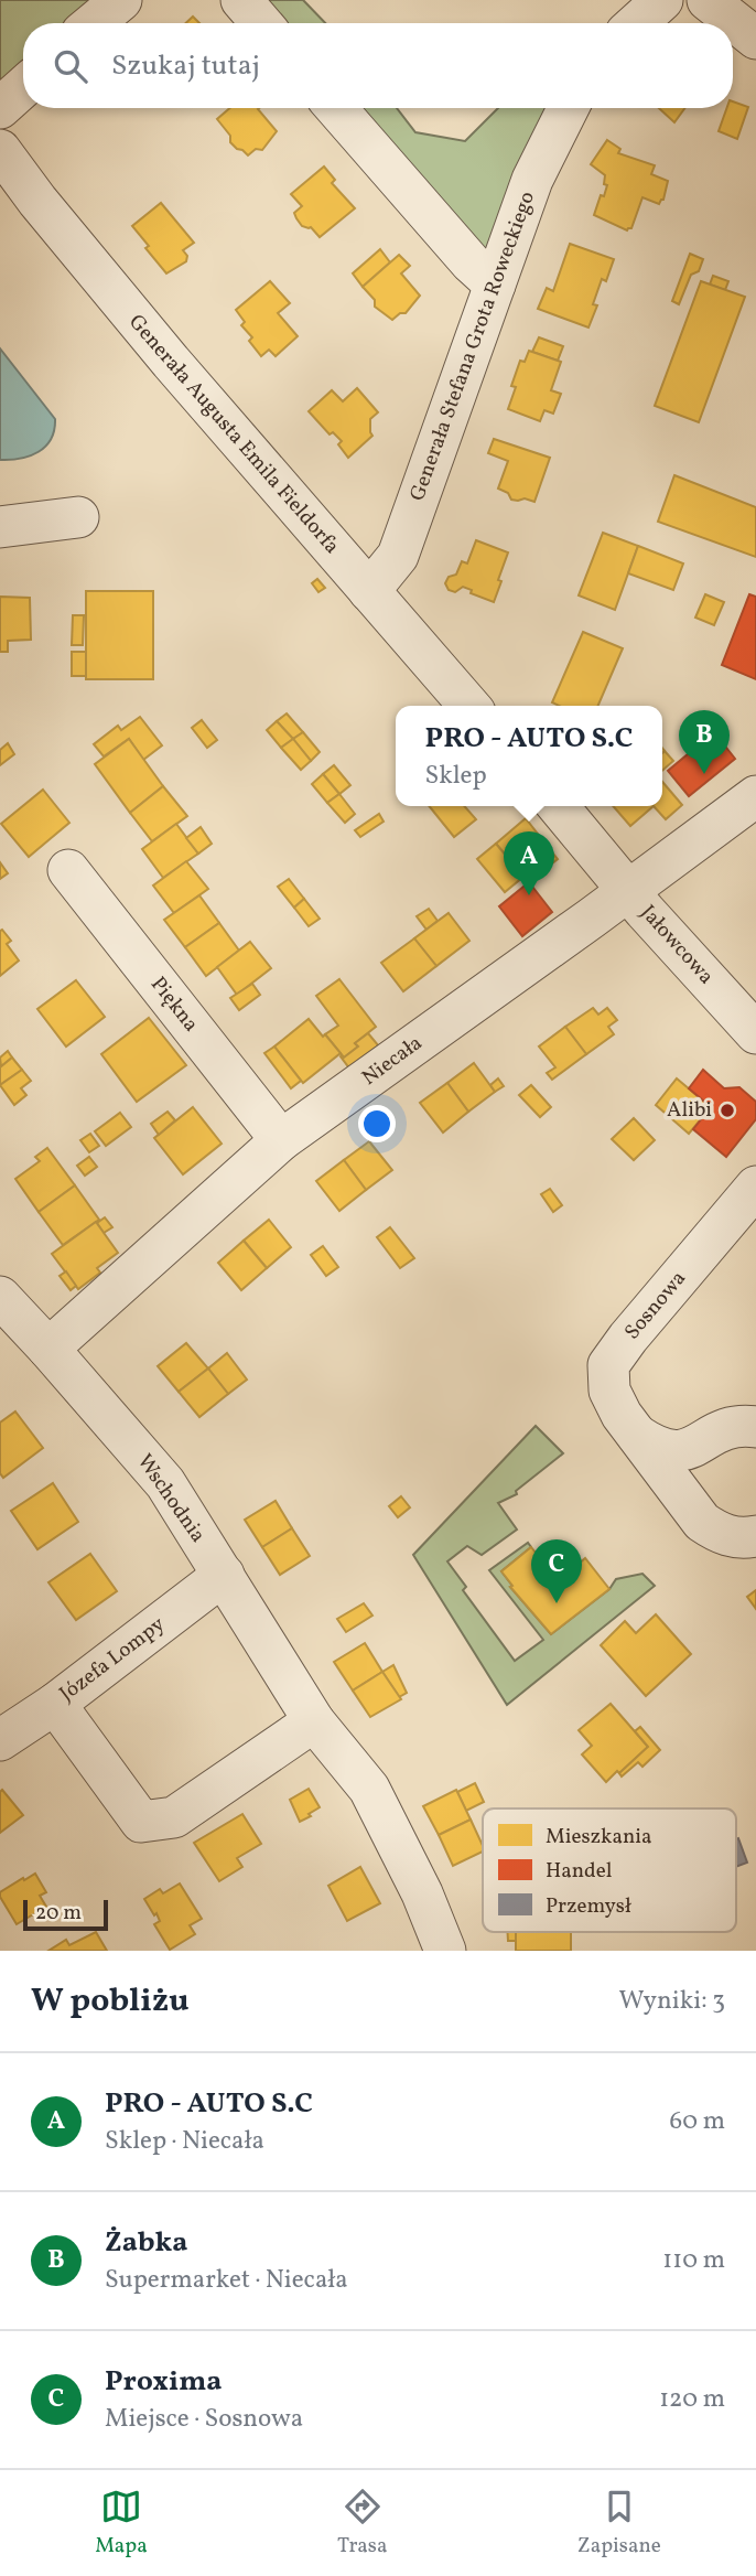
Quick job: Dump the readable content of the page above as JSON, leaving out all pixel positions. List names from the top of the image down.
{
  "streets": {
    "street": [
      "Generała Stefana Grota Roweckiego",
      "Generała Augusta Emila Fieldorfa",
      "Jałowcowa",
      "Piękna",
      "Niecała",
      "Sosnowa",
      "Wschodnia",
      "Józefa Lompy"
    ]
  },
  "crossings": [
    ["Generała Stefana Grota Roweckiego", "Generała Augusta Emila Fieldorfa"],
    ["Jałowcowa", "Niecała"],
    ["Piękna", "Niecała"],
    ["Niecała", "Wschodnia"],
    ["Wschodnia", "Józefa Lompy"]
  ],
  "places": ["Alibi"],
  "legend": ["Mieszkania", "Handel", "Przemysł"],
  "scale_bar": "20 m",
  "page": {
    "search": "Szukaj tutaj",
    "popup": ["PRO - AUTO S.C", "Sklep"],
    "pins": ["B", "A", "C"],
    "scale": "20 m",
    "heading": ["W pobliżu", "Wyniki: 3"],
    "list": [
      {
        "mark": "A",
        "name": "PRO - AUTO S.C",
        "note": "Sklep · Niecała",
        "value": "60 m"
      },
      {
        "mark": "B",
        "name": "Żabka",
        "note": "Supermarket · Niecała",
        "value": "110 m"
      },
      {
        "mark": "C",
        "name": "Proxima",
        "note": "Miejsce · Sosnowa",
        "value": "120 m"
      }
    ],
    "nav": ["Mapa", "Trasa", "Zapisane"]
  }
}
